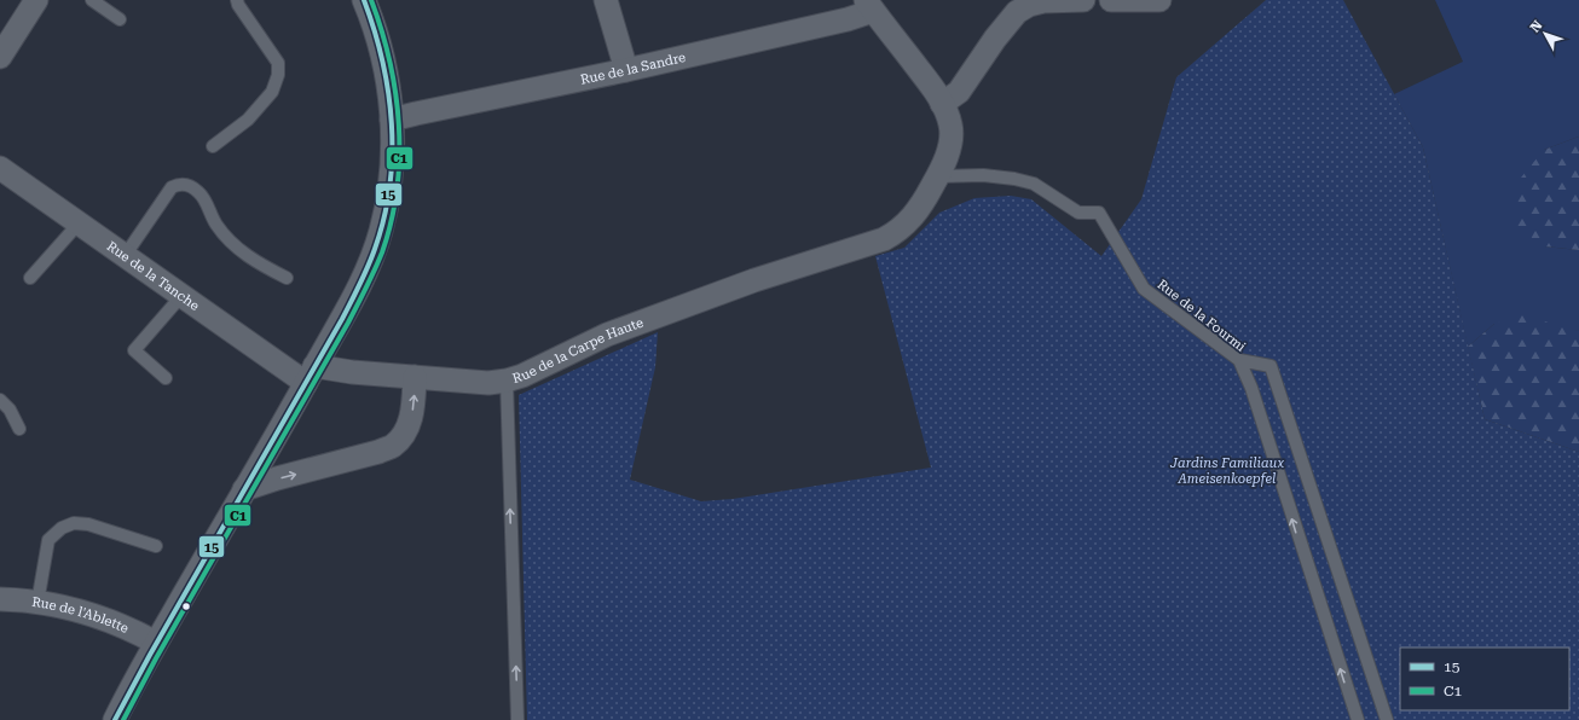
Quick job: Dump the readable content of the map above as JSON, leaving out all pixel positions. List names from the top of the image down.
{
  "streets": {
    "street": [
      "Rue de la Sandre",
      "Rue de la Tanche",
      "Rue de la Carpe Haute",
      "Rue de l'Ablette"
    ],
    "lane": ["Rue de la Fourmi"]
  },
  "crossings": [
    ["Rue de la Sandre", "Rue de la Carpe Haute"],
    ["Rue de la Tanche", "Rue de la Carpe Haute"],
    ["Rue de la Fourmi", "Rue de la Carpe Haute"]
  ],
  "parks": ["Jardins Familiaux Ameisenkoepfel"],
  "lines": ["transit line 15", "transit line C1"],
  "legend": ["15", "C1"],
  "north": "top left"
}
